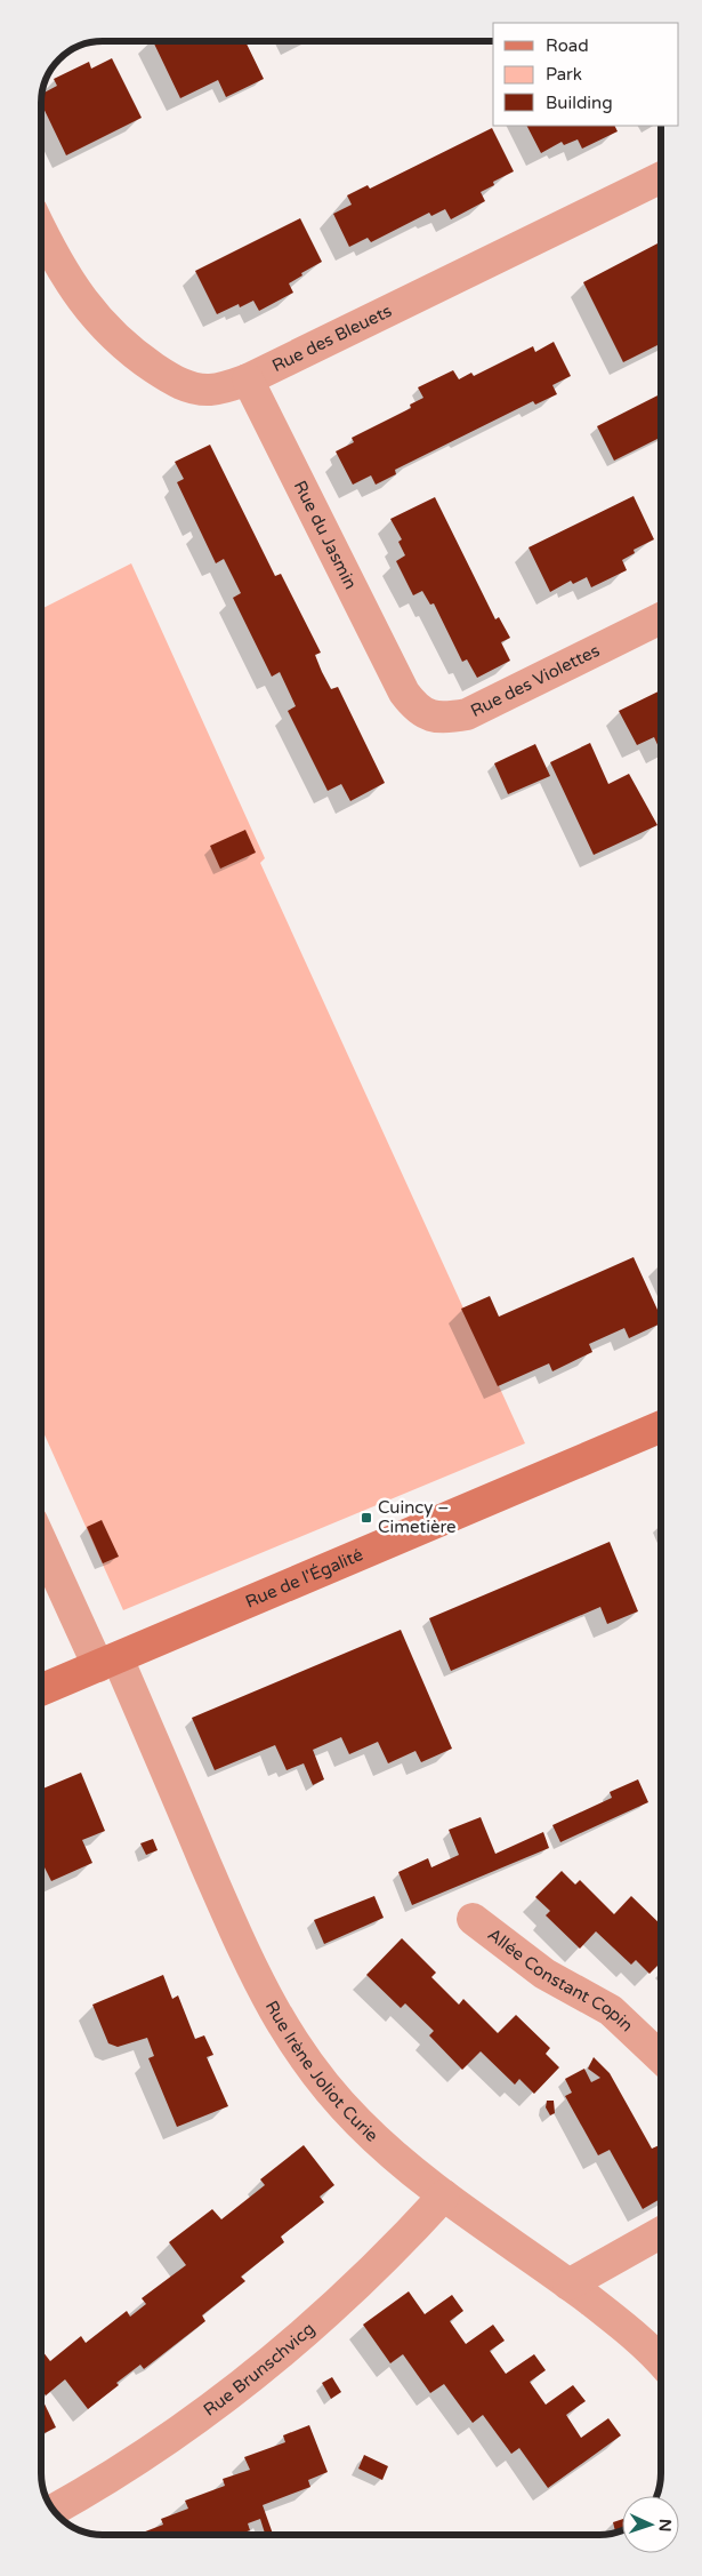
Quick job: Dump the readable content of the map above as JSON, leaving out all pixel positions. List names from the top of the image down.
{
  "streets": {
    "street": [
      "Rue des Bleuets",
      "Rue du Jasmin",
      "Rue des Violettes",
      "Rue de l'Égalité",
      "Allée Constant Copin",
      "Rue Irène Joliot Curie",
      "Rue Brunschvicg"
    ]
  },
  "crossings": [
    ["Rue des Bleuets", "Rue du Jasmin"],
    ["Rue du Jasmin", "Rue des Violettes"],
    ["Rue de l'Égalité", "Rue Irène Joliot Curie"],
    ["Rue Irène Joliot Curie", "Rue Brunschvicg"]
  ],
  "places": {
    "transit": ["Cuincy – Cimetière"]
  },
  "legend": ["Road", "Park", "Building"],
  "north": "right"
}
